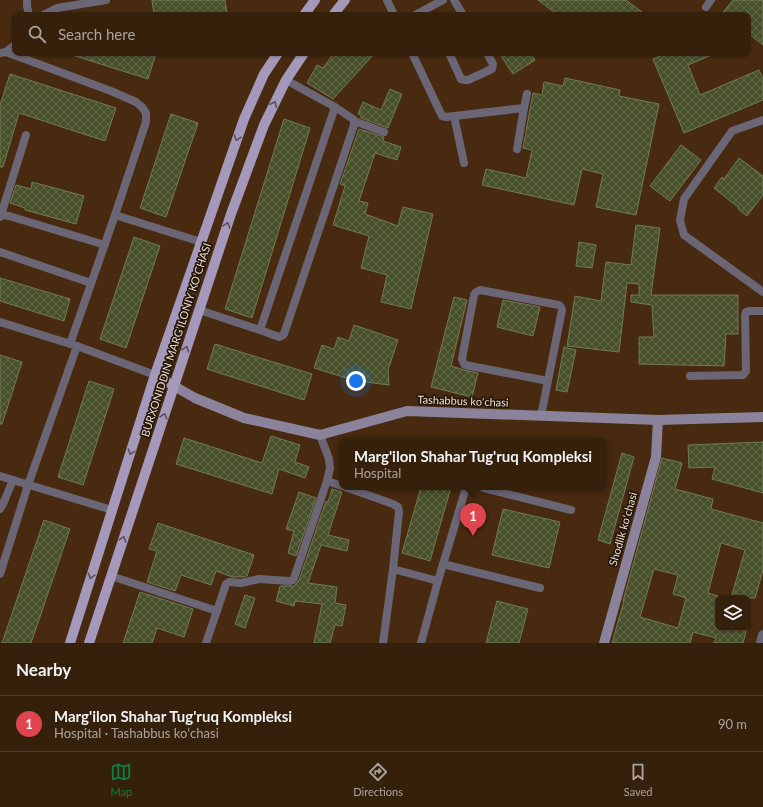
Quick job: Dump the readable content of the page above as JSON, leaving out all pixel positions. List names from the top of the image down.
{
  "streets": {
    "main road": ["BURXONIDDIN MARG’ILONIY KO’CHASI"],
    "street": ["Tashabbus koʻchasi", "Shodlik koʻchasi"]
  },
  "crossings": [
    ["BURXONIDDIN MARG’ILONIY KO’CHASI", "Tashabbus koʻchasi"],
    ["Tashabbus koʻchasi", "Shodlik koʻchasi"]
  ],
  "page": {
    "search": "Search here",
    "popup": ["Marg'ilon Shahar Tug'ruq Kompleksi", "Hospital"],
    "pins": "1",
    "heading": "Nearby",
    "list": [
      {
        "mark": "1",
        "name": "Marg'ilon Shahar Tug'ruq Kompleksi",
        "note": "Hospital · Tashabbus koʻchasi",
        "value": "90 m"
      }
    ],
    "nav": ["Map", "Directions", "Saved"]
  }
}
